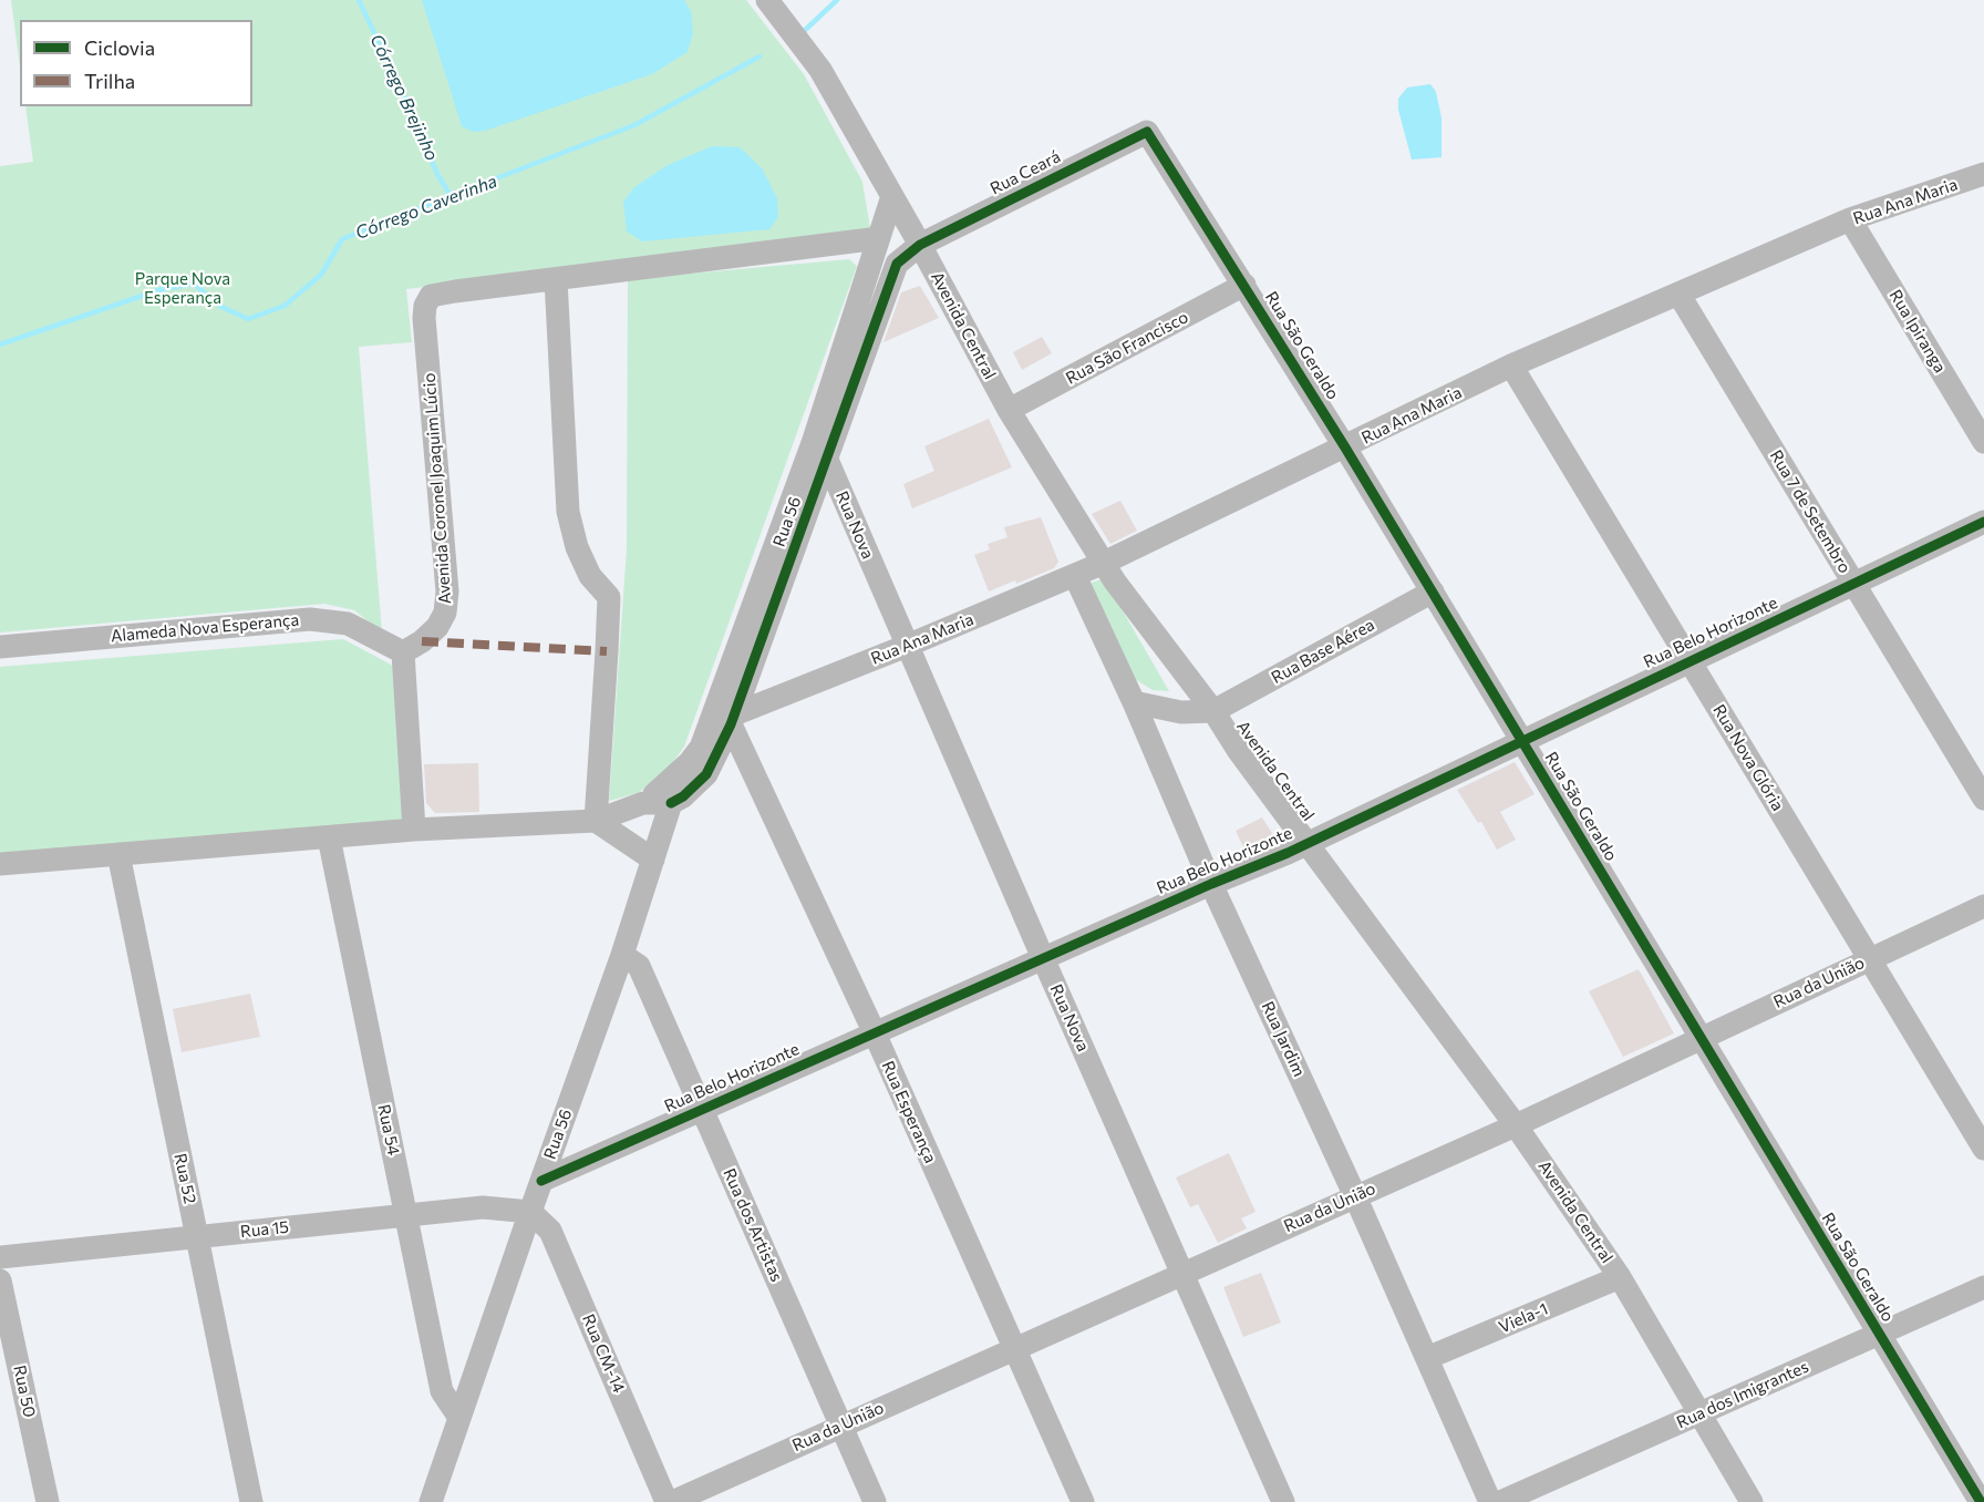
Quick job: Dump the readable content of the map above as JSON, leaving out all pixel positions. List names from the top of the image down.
{
  "streets": {
    "street": [
      "Rua Ceará",
      "Rua Ana Maria",
      "Avenida Central",
      "Rua Ipiranga",
      "Rua São Geraldo",
      "Rua São Francisco",
      "Avenida Coronel Joaquim Lúcio",
      "Rua 7 de Setembro",
      "Rua 56",
      "Rua Nova",
      "Alameda Nova Esperança",
      "Rua Belo Horizonte",
      "Rua Base Aérea",
      "Rua Nova Glória",
      "Rua da União",
      "Rua Jardim",
      "Rua Esperança",
      "Rua 54",
      "Rua 52",
      "Rua dos Artistas",
      "Rua 15",
      "Viela-1",
      "Rua CM-14",
      "Rua 50",
      "Rua dos Imigrantes"
    ]
  },
  "crossings": [
    ["Rua Ceará", "Avenida Central"],
    ["Rua Ceará", "Rua São Geraldo"],
    ["Rua Ceará", "Rua 56"],
    ["Rua Ana Maria", "Avenida Central"],
    ["Rua Ana Maria", "Rua Ipiranga"],
    ["Rua Ana Maria", "Rua São Geraldo"],
    ["Rua Ana Maria", "Rua 7 de Setembro"],
    ["Rua Ana Maria", "Rua 56"],
    ["Rua Ana Maria", "Rua Nova"],
    ["Rua Ana Maria", "Rua Nova Glória"],
    ["Rua Ana Maria", "Rua Jardim"],
    ["Rua Ana Maria", "Rua Esperança"],
    ["Avenida Central", "Rua São Francisco"],
    ["Avenida Central", "Rua 56"],
    ["Avenida Central", "Rua Belo Horizonte"],
    ["Avenida Central", "Rua Base Aérea"],
    ["Avenida Central", "Rua da União"],
    ["Avenida Central", "Viela-1"],
    ["Avenida Central", "Rua dos Imigrantes"],
    ["Rua São Geraldo", "Rua São Francisco"],
    ["Rua São Geraldo", "Rua Belo Horizonte"],
    ["Rua São Geraldo", "Rua Base Aérea"],
    ["Rua São Geraldo", "Rua da União"],
    ["Rua São Geraldo", "Rua dos Imigrantes"],
    ["Avenida Coronel Joaquim Lúcio", "Rua 56"],
    ["Avenida Coronel Joaquim Lúcio", "Alameda Nova Esperança"],
    ["Rua 7 de Setembro", "Rua Belo Horizonte"],
    ["Rua 56", "Rua Nova"],
    ["Rua 56", "Rua Belo Horizonte"],
    ["Rua 56", "Rua Esperança"],
    ["Rua 56", "Rua 54"],
    ["Rua 56", "Rua dos Artistas"],
    ["Rua 56", "Rua 15"],
    ["Rua 56", "Rua CM-14"],
    ["Rua Nova", "Rua Belo Horizonte"],
    ["Rua Nova", "Rua da União"],
    ["Rua Belo Horizonte", "Rua Nova Glória"],
    ["Rua Belo Horizonte", "Rua Jardim"],
    ["Rua Belo Horizonte", "Rua Esperança"],
    ["Rua Belo Horizonte", "Rua dos Artistas"],
    ["Rua Nova Glória", "Rua da União"],
    ["Rua da União", "Rua Jardim"],
    ["Rua da União", "Rua Esperança"],
    ["Rua da União", "Rua dos Artistas"],
    ["Rua Jardim", "Viela-1"],
    ["Rua 54", "Rua 15"],
    ["Rua 52", "Rua 15"],
    ["Rua 15", "Rua CM-14"]
  ],
  "water": ["Córrego Brejinho", "Córrego Caverinha"],
  "parks": ["Parque Nova Esperança"],
  "legend": ["Ciclovia", "Trilha"]
}
